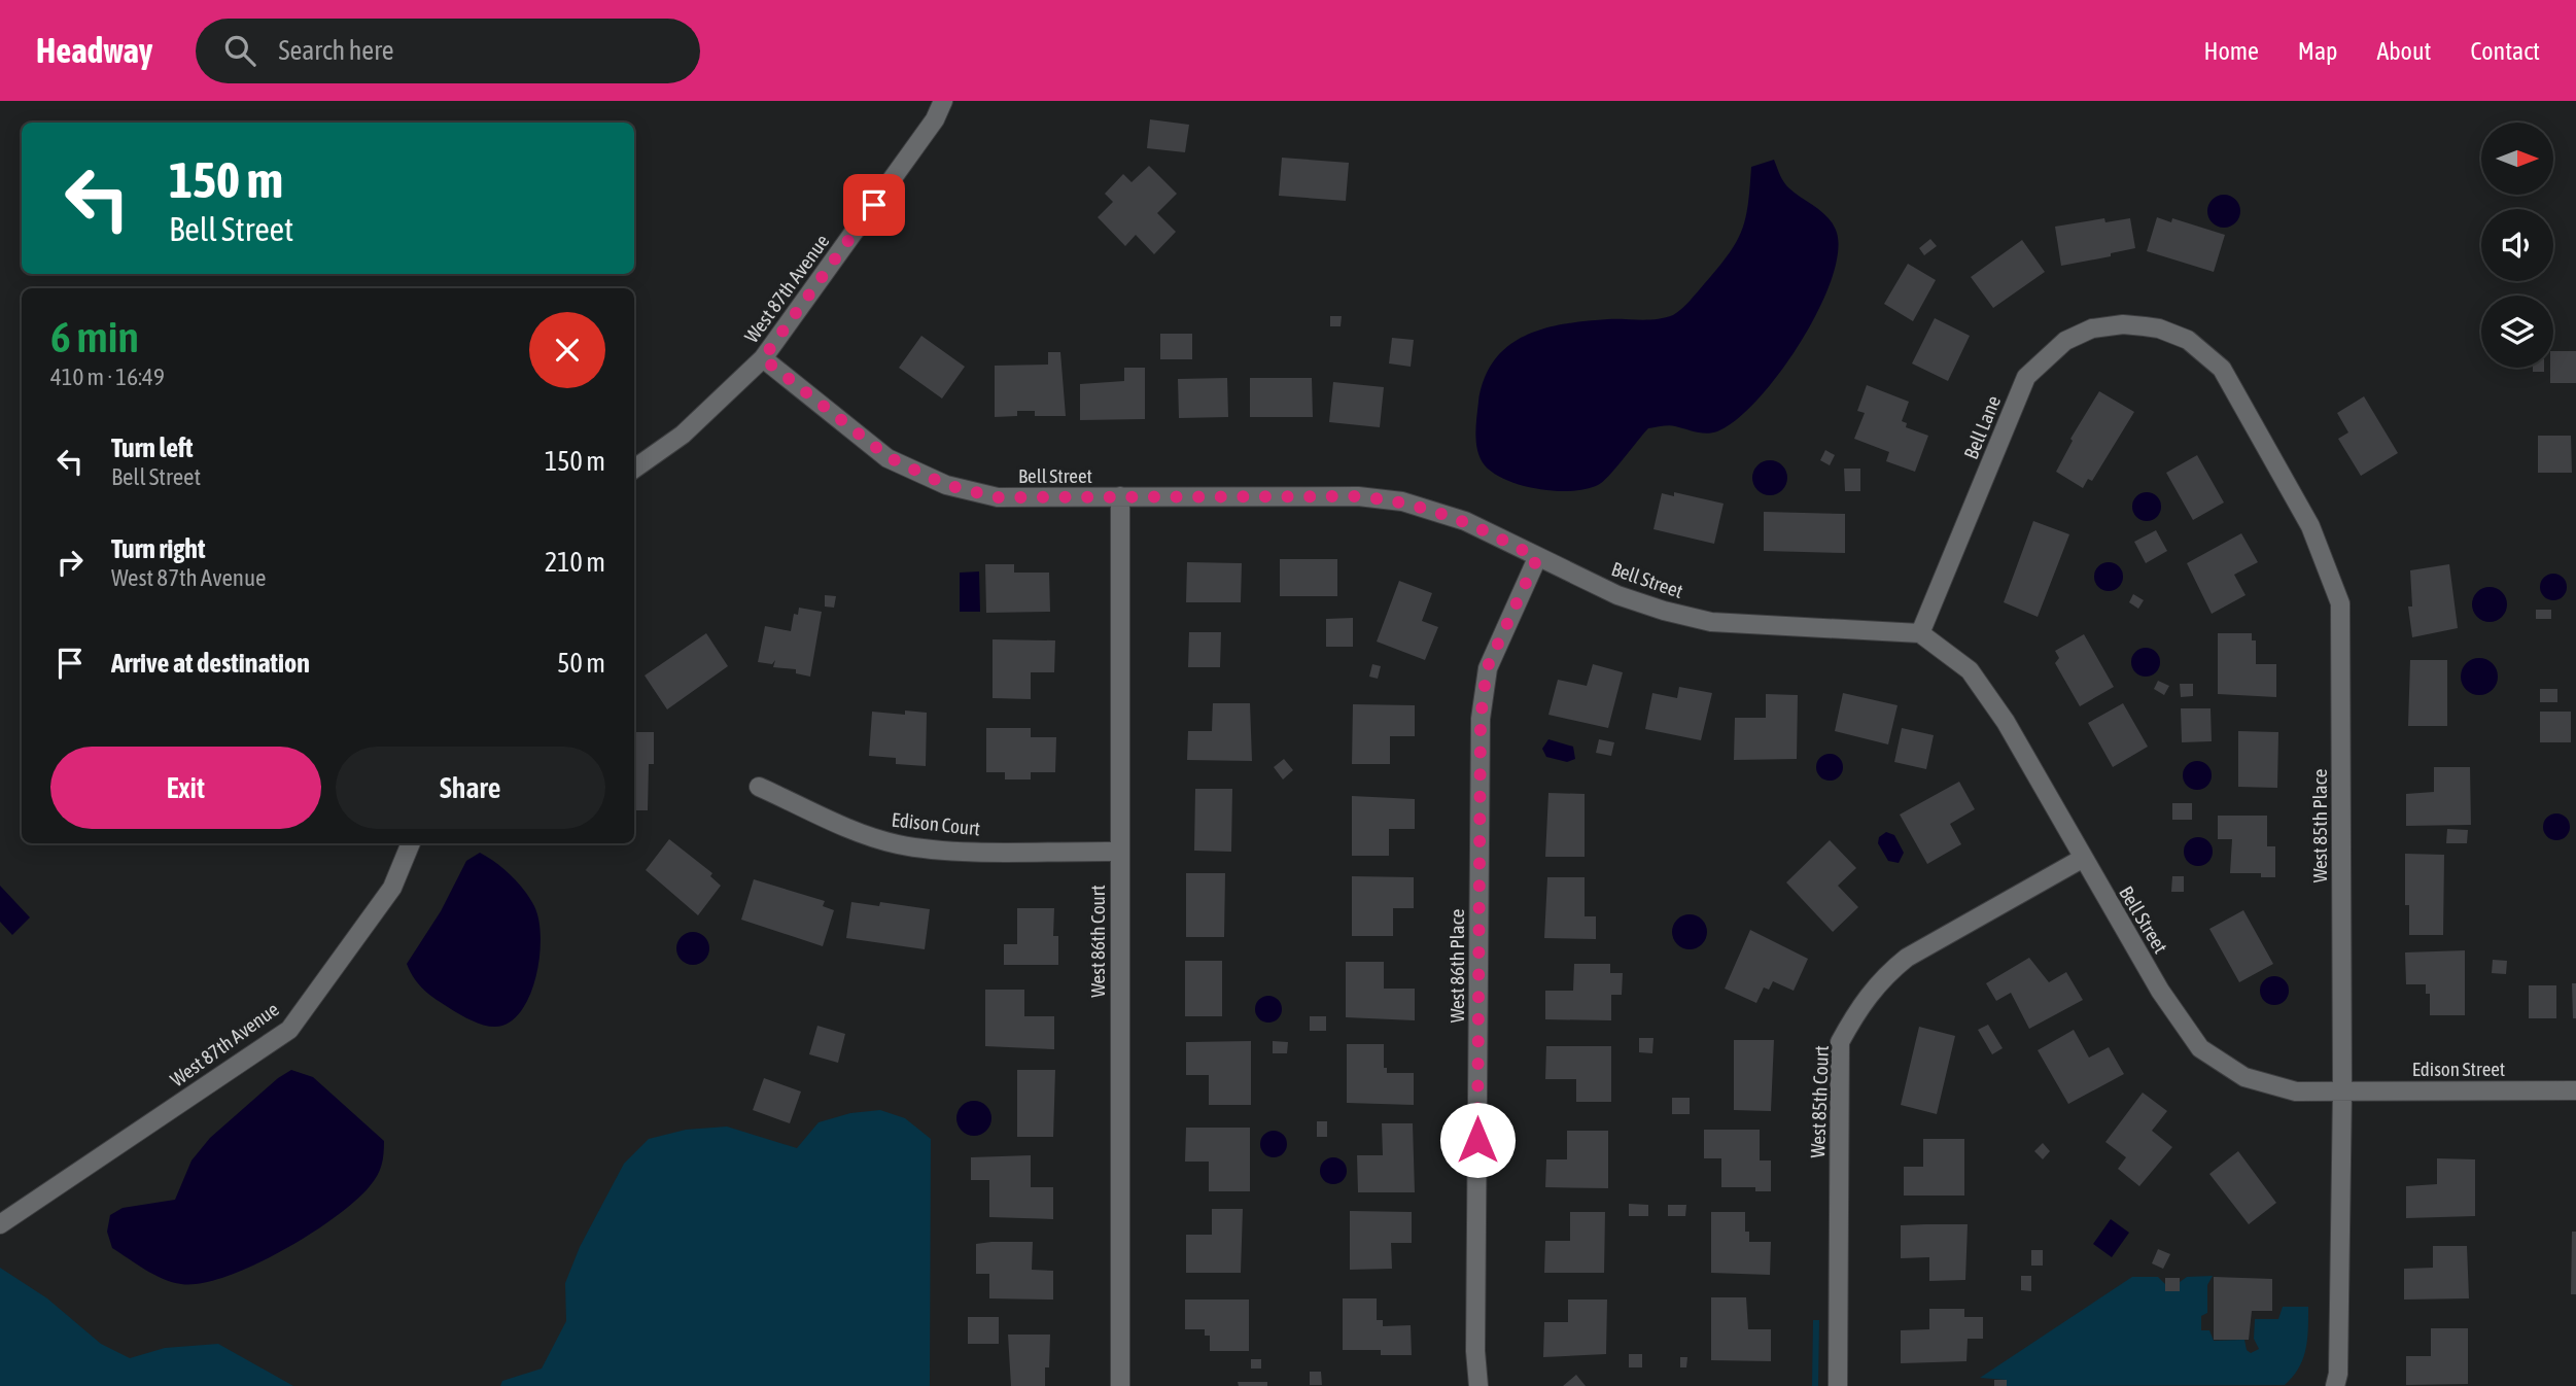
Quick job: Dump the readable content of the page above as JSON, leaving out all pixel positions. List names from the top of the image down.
{
  "streets": {
    "street": [
      "West 87th Avenue",
      "Bell Lane",
      "Bell Street",
      "Edison Court",
      "West 85th Place",
      "West 86th Court",
      "West 86th Place",
      "Edison Street",
      "West 85th Court"
    ]
  },
  "crossings": [
    ["West 87th Avenue", "Bell Street"],
    ["Bell Lane", "Bell Street"],
    ["Bell Lane", "West 85th Place"],
    ["Bell Street", "West 85th Place"],
    ["Bell Street", "West 86th Court"],
    ["Bell Street", "West 86th Place"],
    ["Bell Street", "Edison Street"],
    ["Bell Street", "West 85th Court"],
    ["Edison Court", "West 86th Court"],
    ["West 85th Place", "Edison Street"]
  ],
  "north": "right",
  "page": {
    "header": "Headway",
    "search": "Search here",
    "nav": [
      "Home",
      "Map",
      "About",
      "Contact"
    ],
    "turn": ["150 m", "Bell Street"],
    "heading": ["6 min", "410 m · 16:49"],
    "list": [
      {
        "name": "Turn left",
        "note": "Bell Street",
        "value": "150 m"
      },
      {
        "name": "Turn right",
        "note": "West 87th Avenue",
        "value": "210 m"
      },
      {
        "name": "Arrive at destination",
        "value": "50 m"
      }
    ],
    "buttons": ["Exit", "Share"]
  }
}
